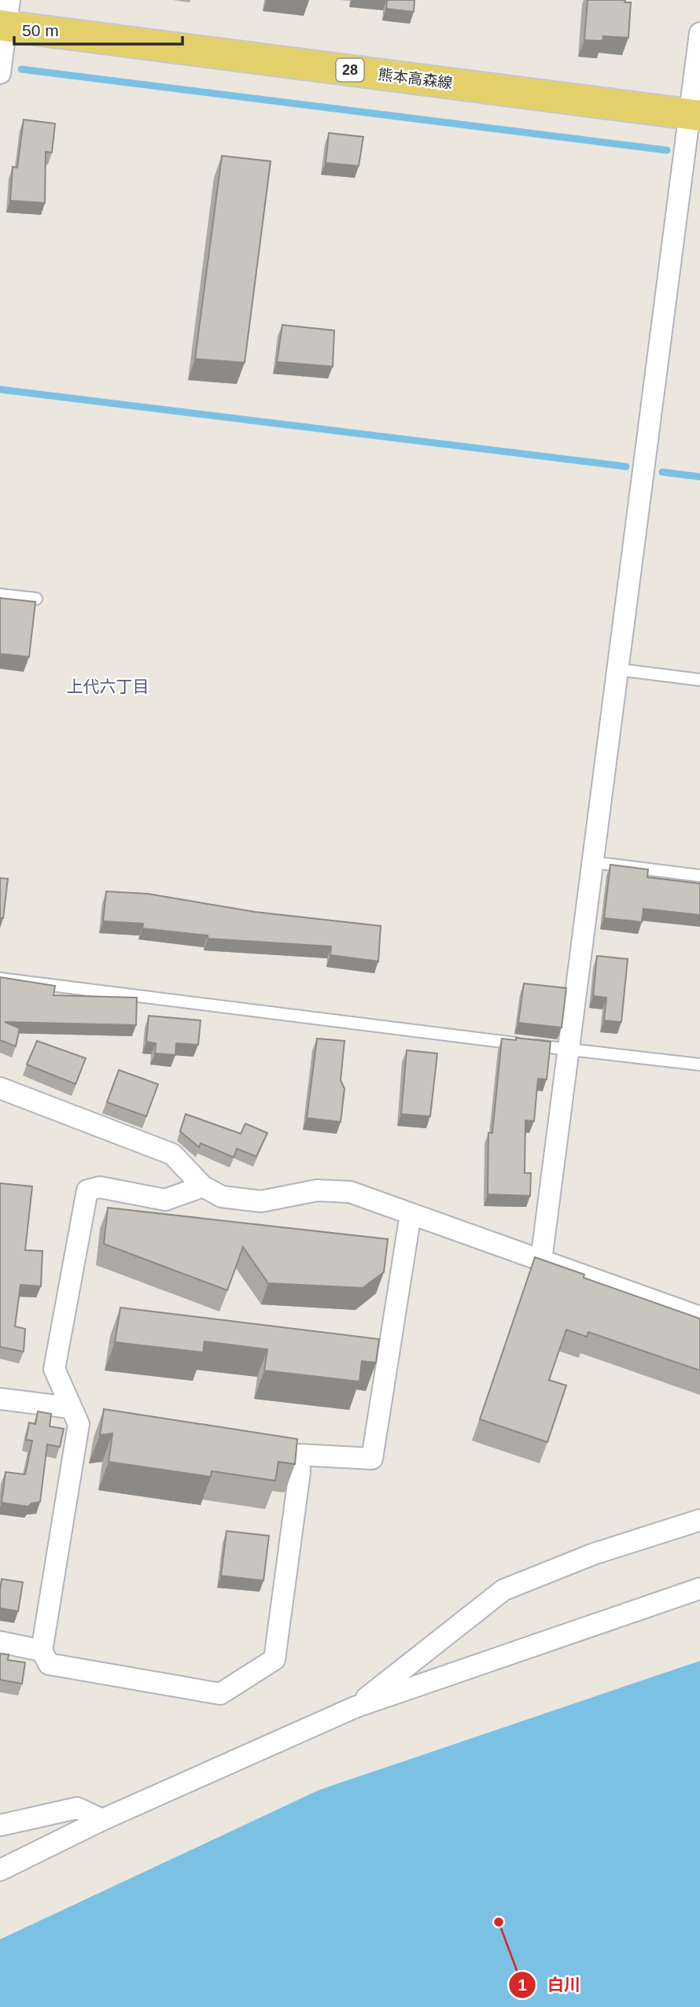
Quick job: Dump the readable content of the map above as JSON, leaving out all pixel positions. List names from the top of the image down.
{
  "streets": {
    "main road": ["28", "熊本高森線"]
  },
  "districts": ["上代六丁目"],
  "places": ["白川"],
  "scale_bar": "50 m"
}
